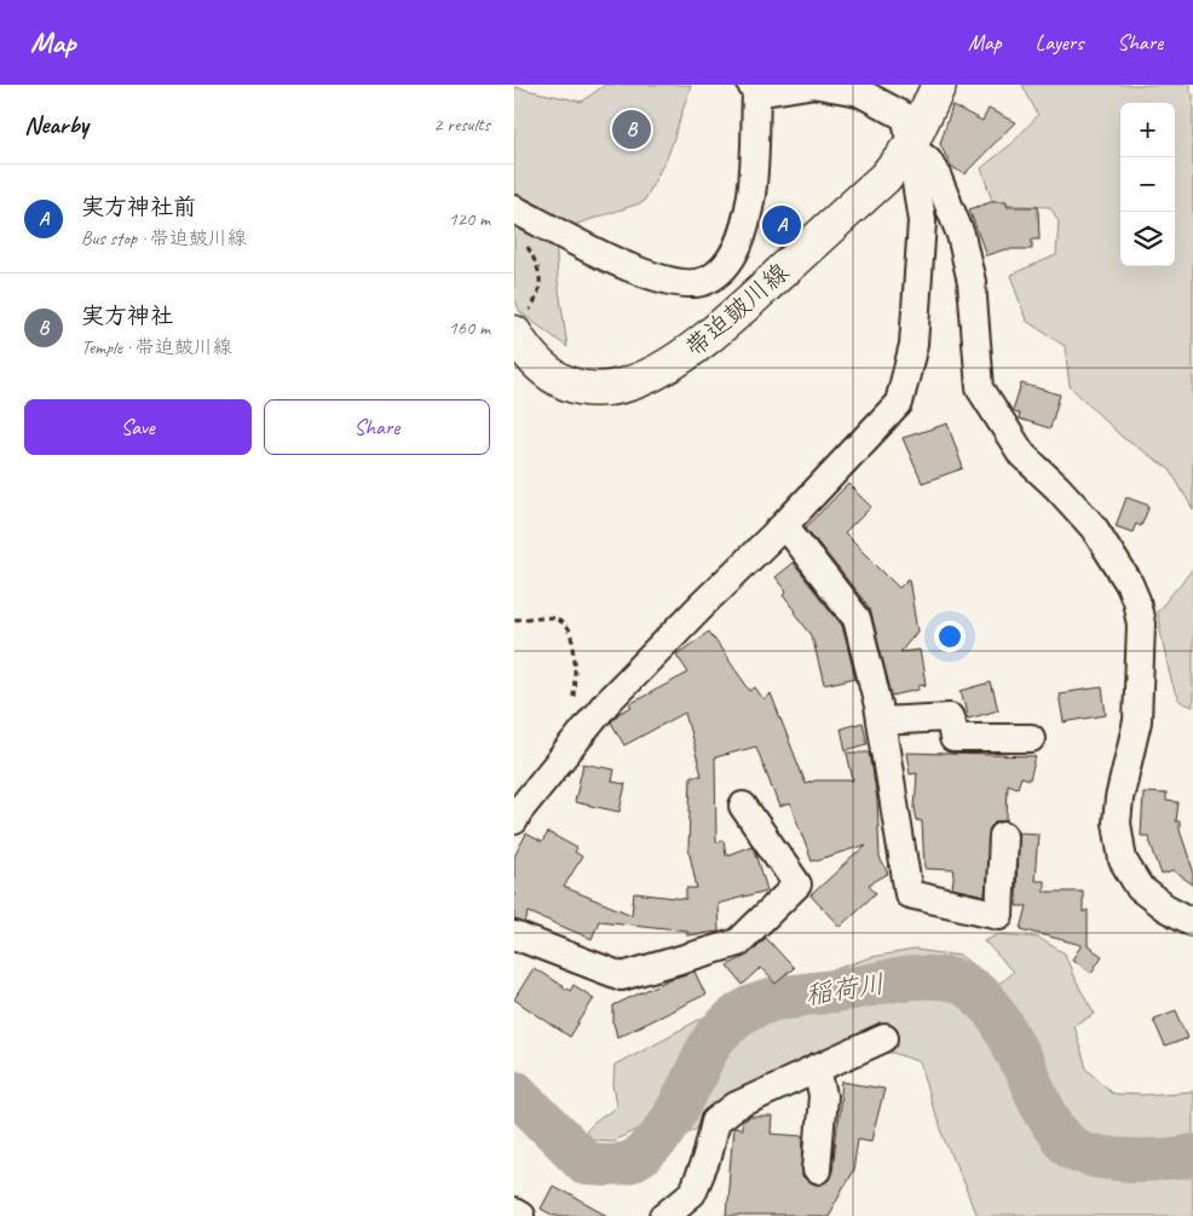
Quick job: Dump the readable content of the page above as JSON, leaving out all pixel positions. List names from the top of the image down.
{
  "streets": {
    "street": ["帯迫皷川線"]
  },
  "water": ["稲荷川"],
  "page": {
    "header": "Map",
    "nav": ["Map", "Layers", "Share"],
    "heading": ["Nearby", "2 results"],
    "map_buttons": ["+", "−"],
    "pins": ["B", "A"],
    "list": [
      {
        "mark": "A",
        "name": "実方神社前",
        "note": "Bus stop · 帯迫皷川線",
        "value": "120 m"
      },
      {
        "mark": "B",
        "name": "実方神社",
        "note": "Temple · 帯迫皷川線",
        "value": "160 m"
      }
    ],
    "buttons": ["Save", "Share"]
  }
}
